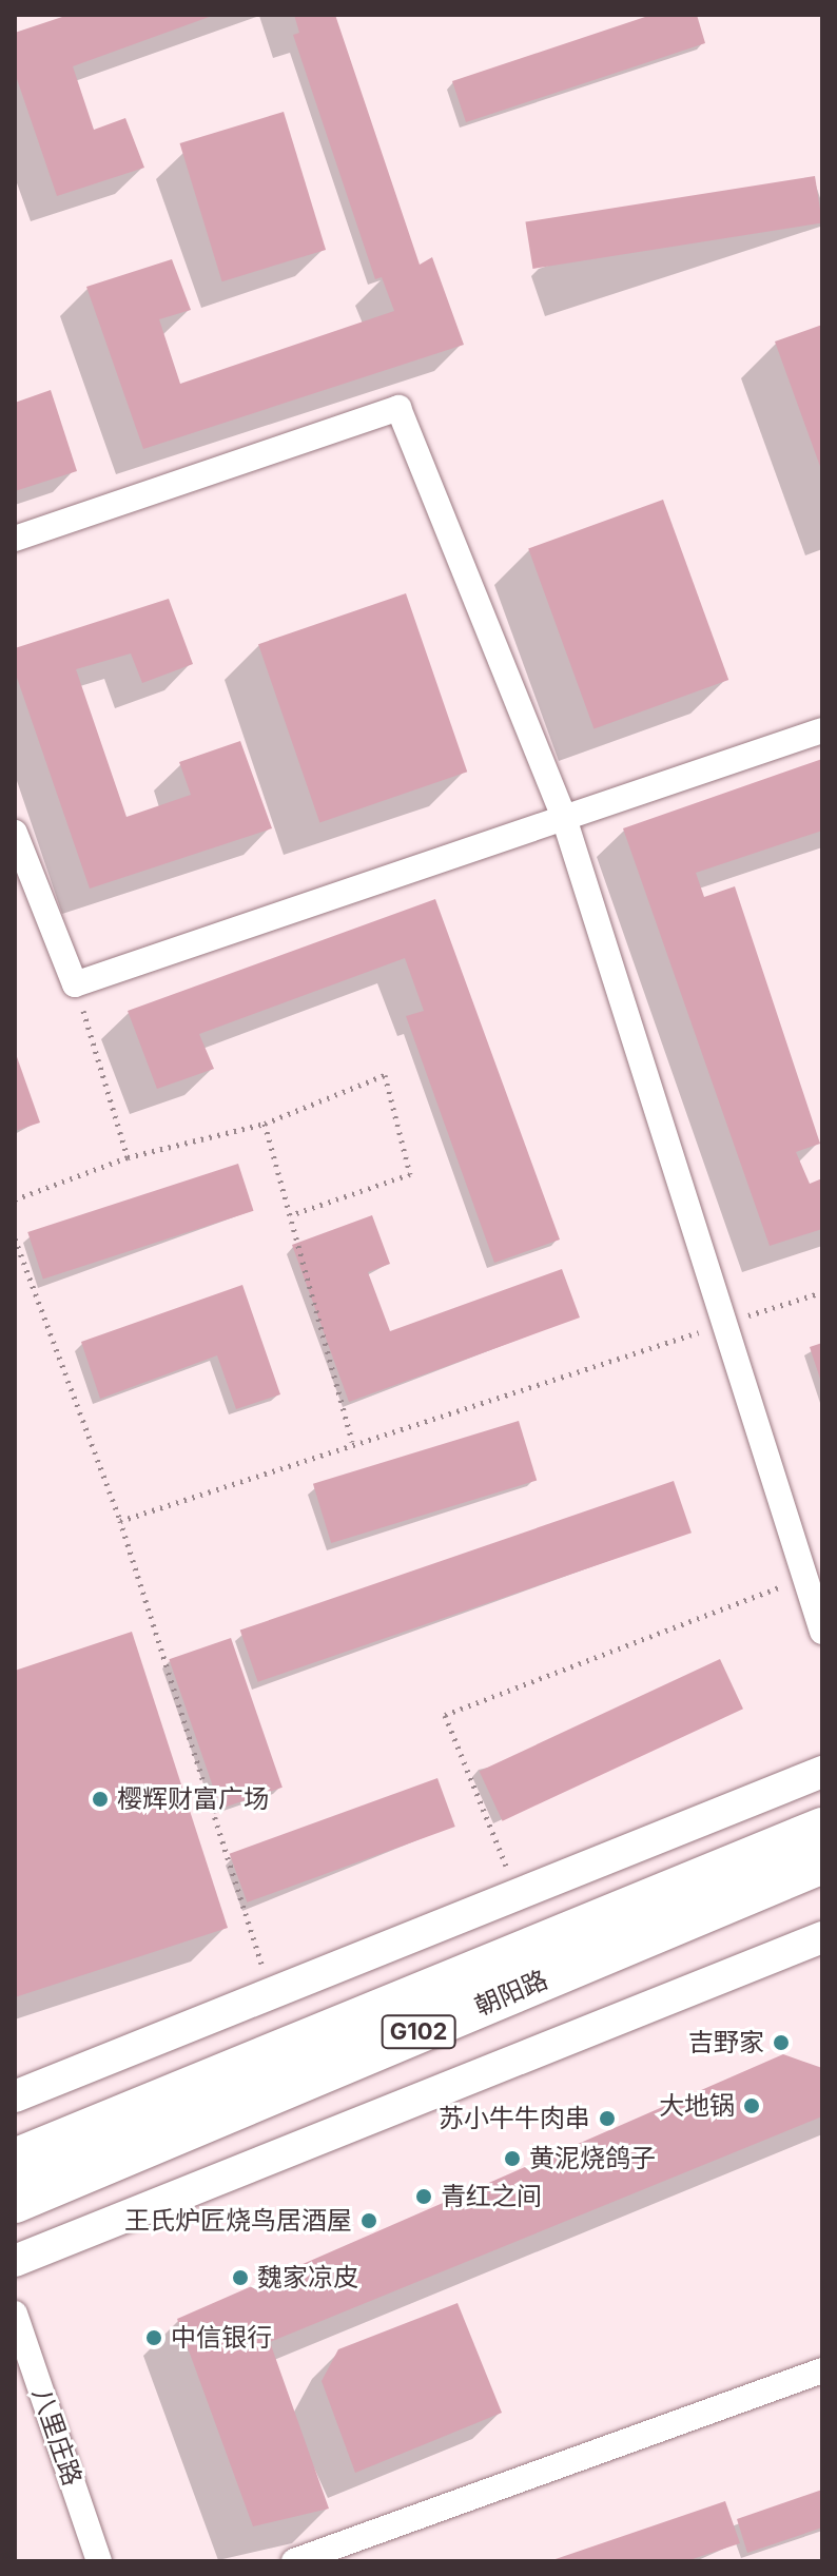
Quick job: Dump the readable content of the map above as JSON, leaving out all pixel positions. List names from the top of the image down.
{
  "streets": {
    "highway": ["朝阳路", "G102"],
    "street": ["八里庄路"]
  },
  "places": [
    "樱辉财富广场",
    "吉野家",
    "大地锅",
    "苏小牛牛肉串",
    "黄泥烧鸽子",
    "青红之间",
    "王氏炉匠烧鸟居酒屋",
    "魏家凉皮",
    "中信银行"
  ]
}
